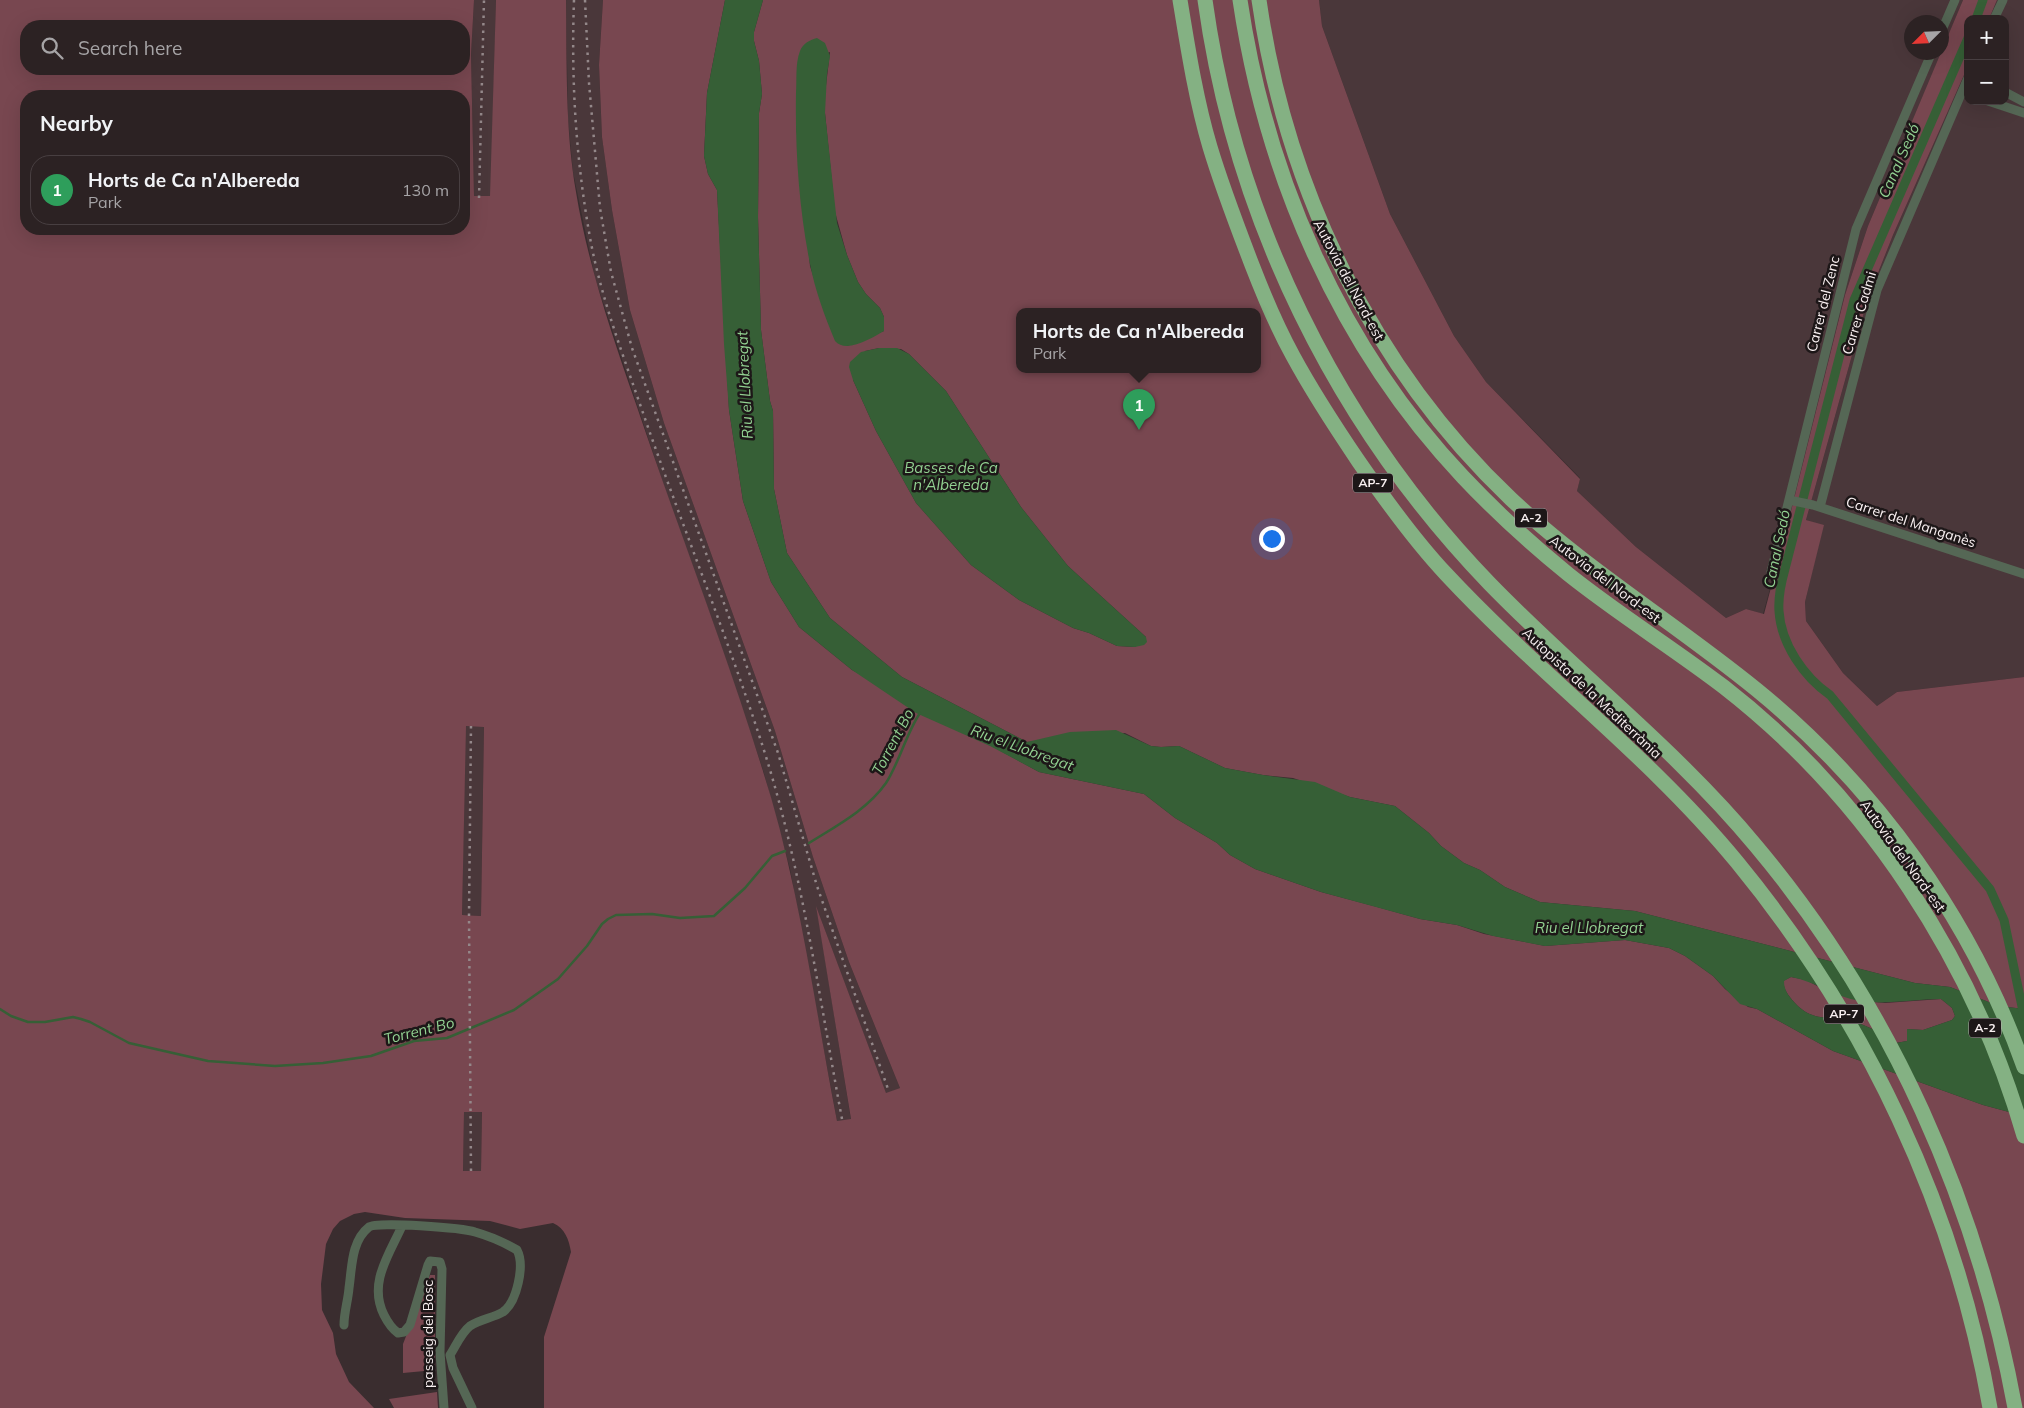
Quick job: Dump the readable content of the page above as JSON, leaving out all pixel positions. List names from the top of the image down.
{
  "streets": {
    "highway": [
      "Autovia del Nord-est",
      "AP-7",
      "A-2",
      "Autopista de la Mediterrània"
    ],
    "street": [
      "Carrer del Zenc",
      "Carrer Cadmi",
      "Carrer del Manganès",
      "passeig del Bosc"
    ]
  },
  "crossings": [
    ["Carrer del Zenc", "Carrer del Manganès"],
    ["Carrer Cadmi", "Carrer del Manganès"]
  ],
  "water": [
    "Canal Sedó",
    "Riu el Llobregat",
    "Basses de Ca n'Albereda",
    "Torrent Bo"
  ],
  "north": "bottom left",
  "page": {
    "map_buttons": ["+", "−"],
    "search": "Search here",
    "heading": "Nearby",
    "list": [
      {
        "mark": "1",
        "name": "Horts de Ca n'Albereda",
        "note": "Park",
        "value": "130 m"
      }
    ],
    "popup": ["Horts de Ca n'Albereda", "Park"],
    "pins": "1"
  }
}
